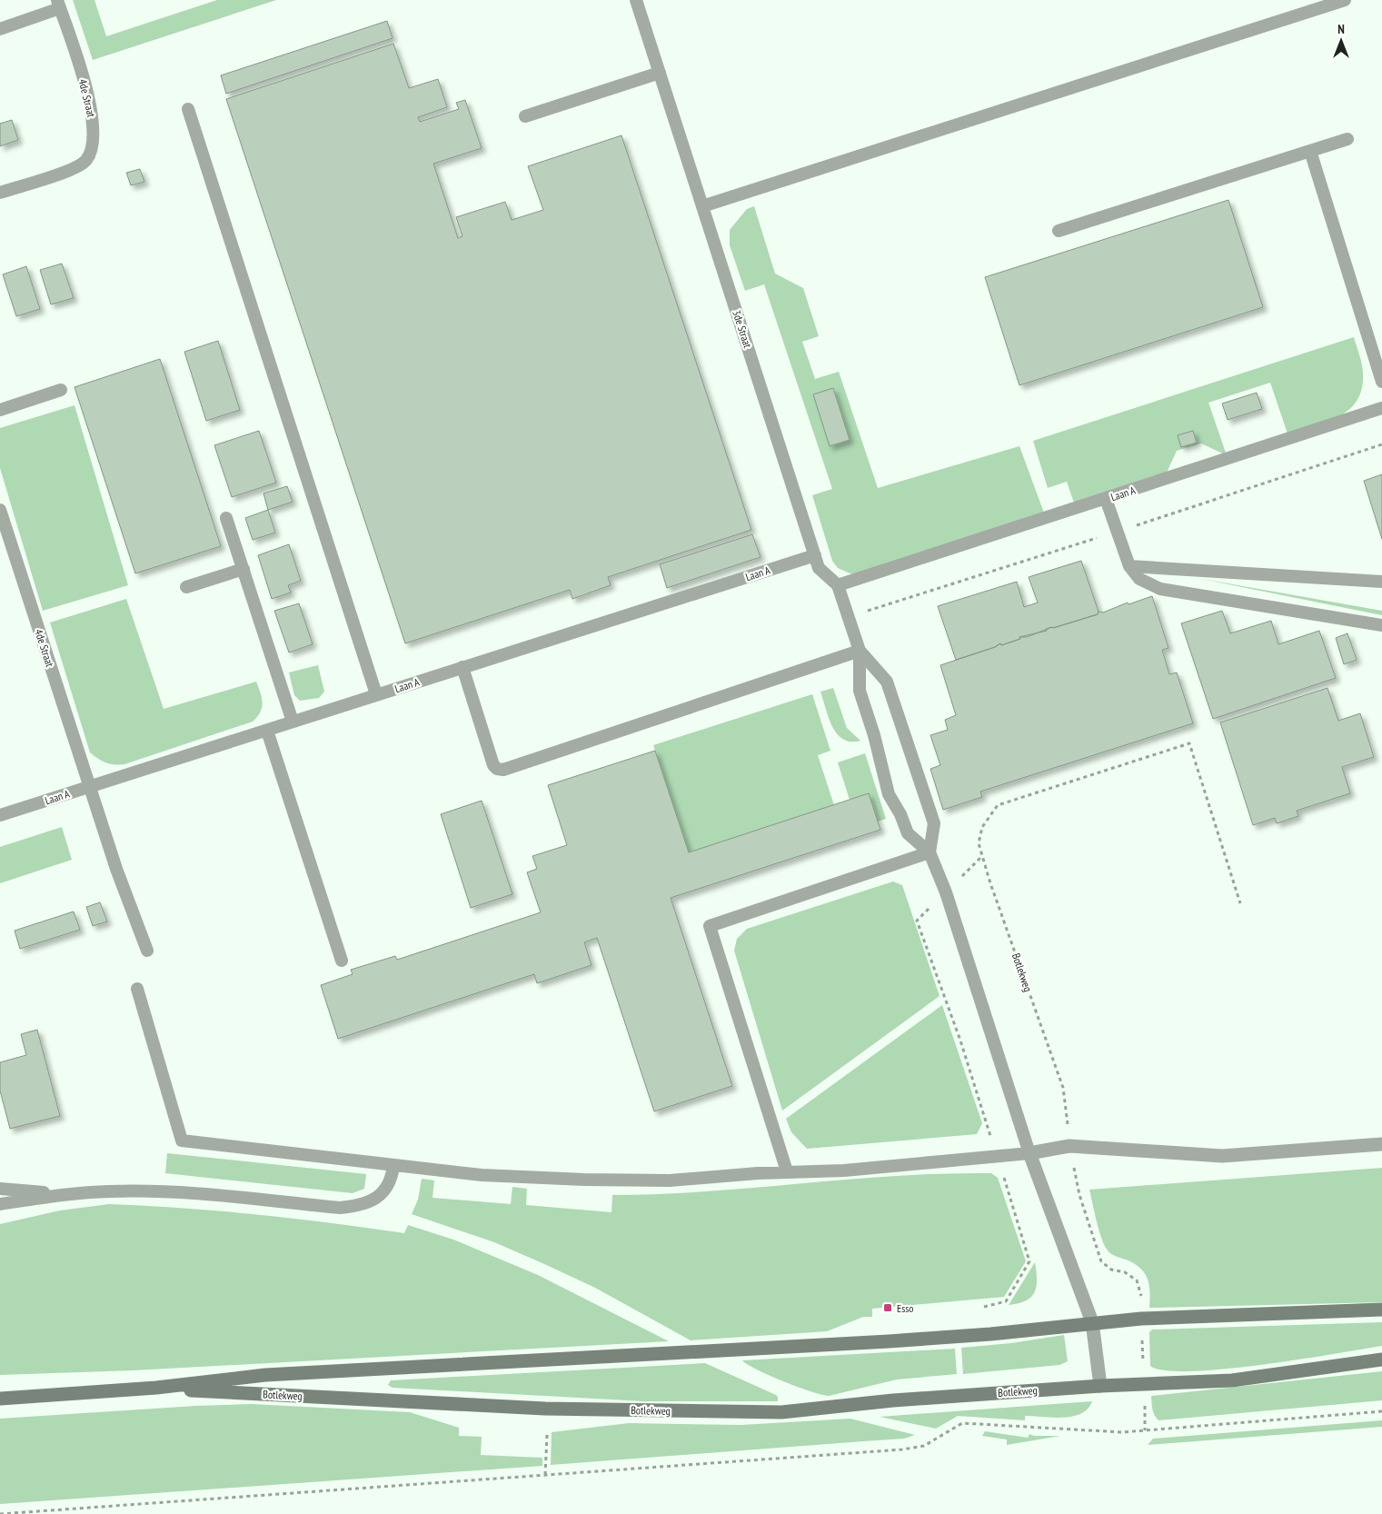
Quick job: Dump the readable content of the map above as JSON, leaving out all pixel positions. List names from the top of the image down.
{
  "streets": {
    "main road": ["Botlekweg"],
    "lane": ["4de Straat", "3de Straat", "Laan A"]
  },
  "crossings": [
    ["4de Straat", "Laan A"],
    ["3de Straat", "Laan A"]
  ],
  "places": {
    "transit": ["Esso"]
  },
  "north": "top"
}
